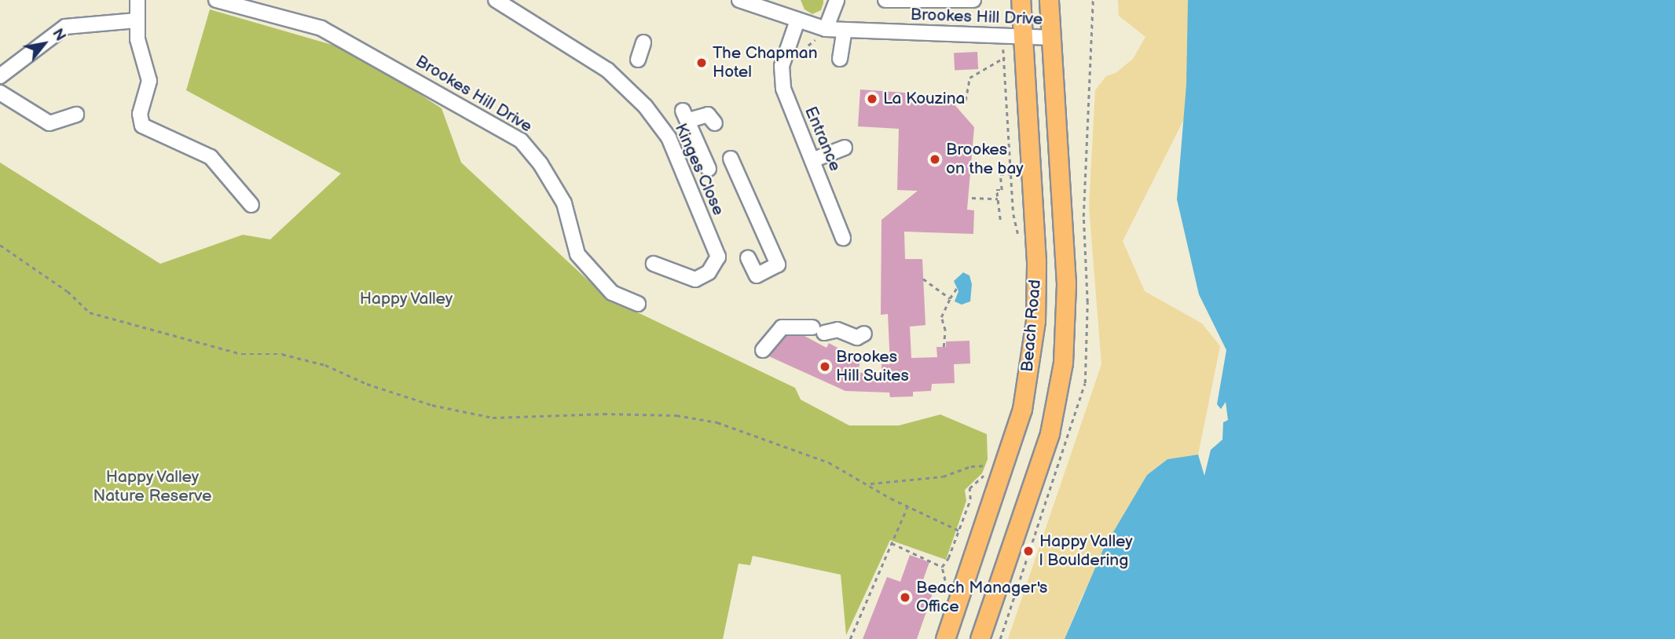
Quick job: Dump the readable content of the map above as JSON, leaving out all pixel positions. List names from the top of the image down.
{
  "streets": {
    "main road": ["Beach Road"],
    "street": ["Brookes Hill Drive", "Entrance", "Kinges Close"]
  },
  "crossings": [
    ["Brookes Hill Drive", "Entrance"],
    ["Brookes Hill Drive", "Beach Road"]
  ],
  "parks": ["Happy Valley", "Happy Valley Nature Reserve"],
  "places": [
    "The Chapman Hotel",
    "La Kouzina",
    "Brookes on the bay",
    "Brookes Hill Suites",
    "Happy Valley | Bouldering",
    "Beach Manager's Office"
  ],
  "north": "top right"
}
